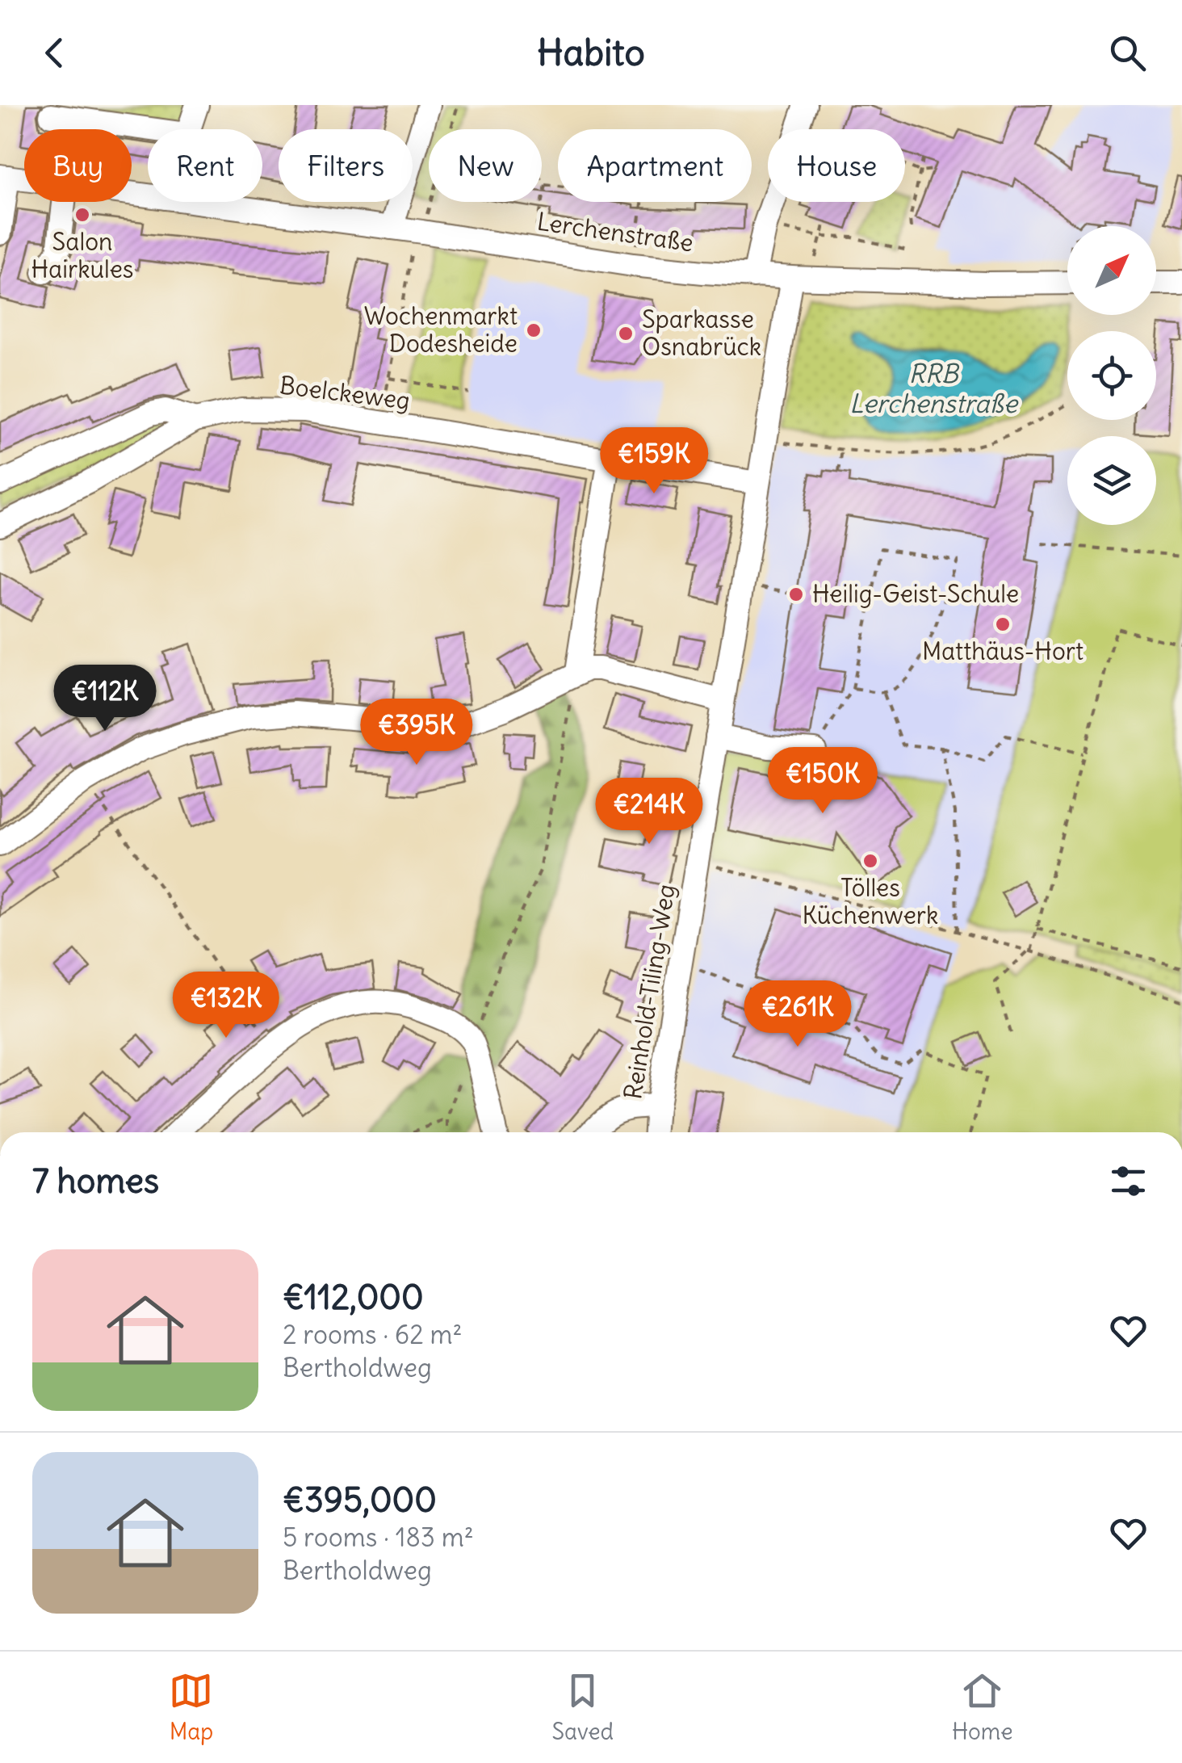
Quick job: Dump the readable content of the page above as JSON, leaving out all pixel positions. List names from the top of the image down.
{
  "streets": {
    "street": ["Lerchenstraße", "Boelckeweg", "Reinhold-Tiling-Weg"]
  },
  "crossings": [
    ["Lerchenstraße", "Reinhold-Tiling-Weg"],
    ["Boelckeweg", "Reinhold-Tiling-Weg"]
  ],
  "water": ["RRB Lerchenstraße"],
  "places": [
    "Salon Hairkules",
    "Wochenmarkt Dodesheide",
    "Sparkasse Osnabrück",
    "Heilig-Geist-Schule",
    "Matthäus-Hort",
    "Tölles Küchenwerk"
  ],
  "north": "top right",
  "page": {
    "header": "Habito",
    "chip": [
      "Buy",
      "Rent",
      "Filters",
      "New",
      "Apartment",
      "House"
    ],
    "price": [
      "€159K",
      "€112K",
      "€395K",
      "€150K",
      "€214K",
      "€132K",
      "€261K"
    ],
    "heading": "7 homes",
    "list": [
      {
        "name": "€112,000",
        "note": "2 rooms · 62 m² · Bertholdweg"
      },
      {
        "name": "€395,000",
        "note": "5 rooms · 183 m² · Bertholdweg"
      }
    ],
    "tabs": ["Map", "Saved", "Home"]
  }
}
